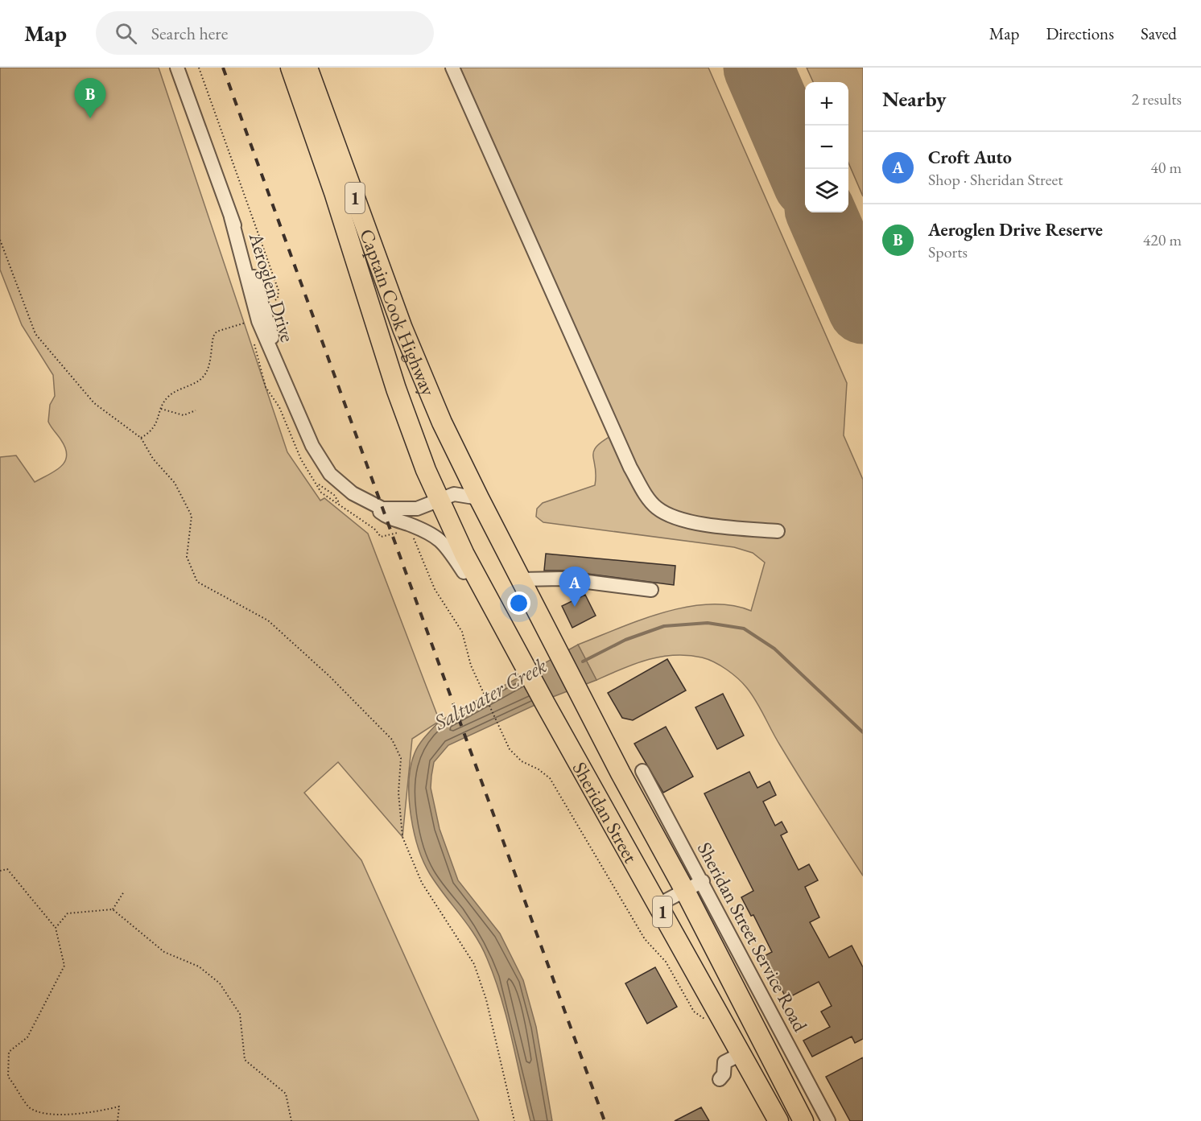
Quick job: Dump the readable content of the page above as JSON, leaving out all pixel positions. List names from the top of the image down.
{
  "streets": {
    "highway": ["1", "Captain Cook Highway", "Sheridan Street"],
    "street": ["Aeroglen Drive", "Sheridan Street Service Road"]
  },
  "crossings": [
    ["Aeroglen Drive", "Captain Cook Highway"],
    ["Aeroglen Drive", "Sheridan Street"],
    ["Captain Cook Highway", "Sheridan Street"]
  ],
  "water": ["Saltwater Creek"],
  "page": {
    "header": "Map",
    "search": "Search here",
    "nav": ["Map", "Directions", "Saved"],
    "heading": ["Nearby", "2 results"],
    "pins": ["B", "A"],
    "map_buttons": ["+", "−"],
    "list": [
      {
        "mark": "A",
        "name": "Croft Auto",
        "note": "Shop · Sheridan Street",
        "value": "40 m"
      },
      {
        "mark": "B",
        "name": "Aeroglen Drive Reserve",
        "note": "Sports",
        "value": "420 m"
      }
    ]
  }
}
